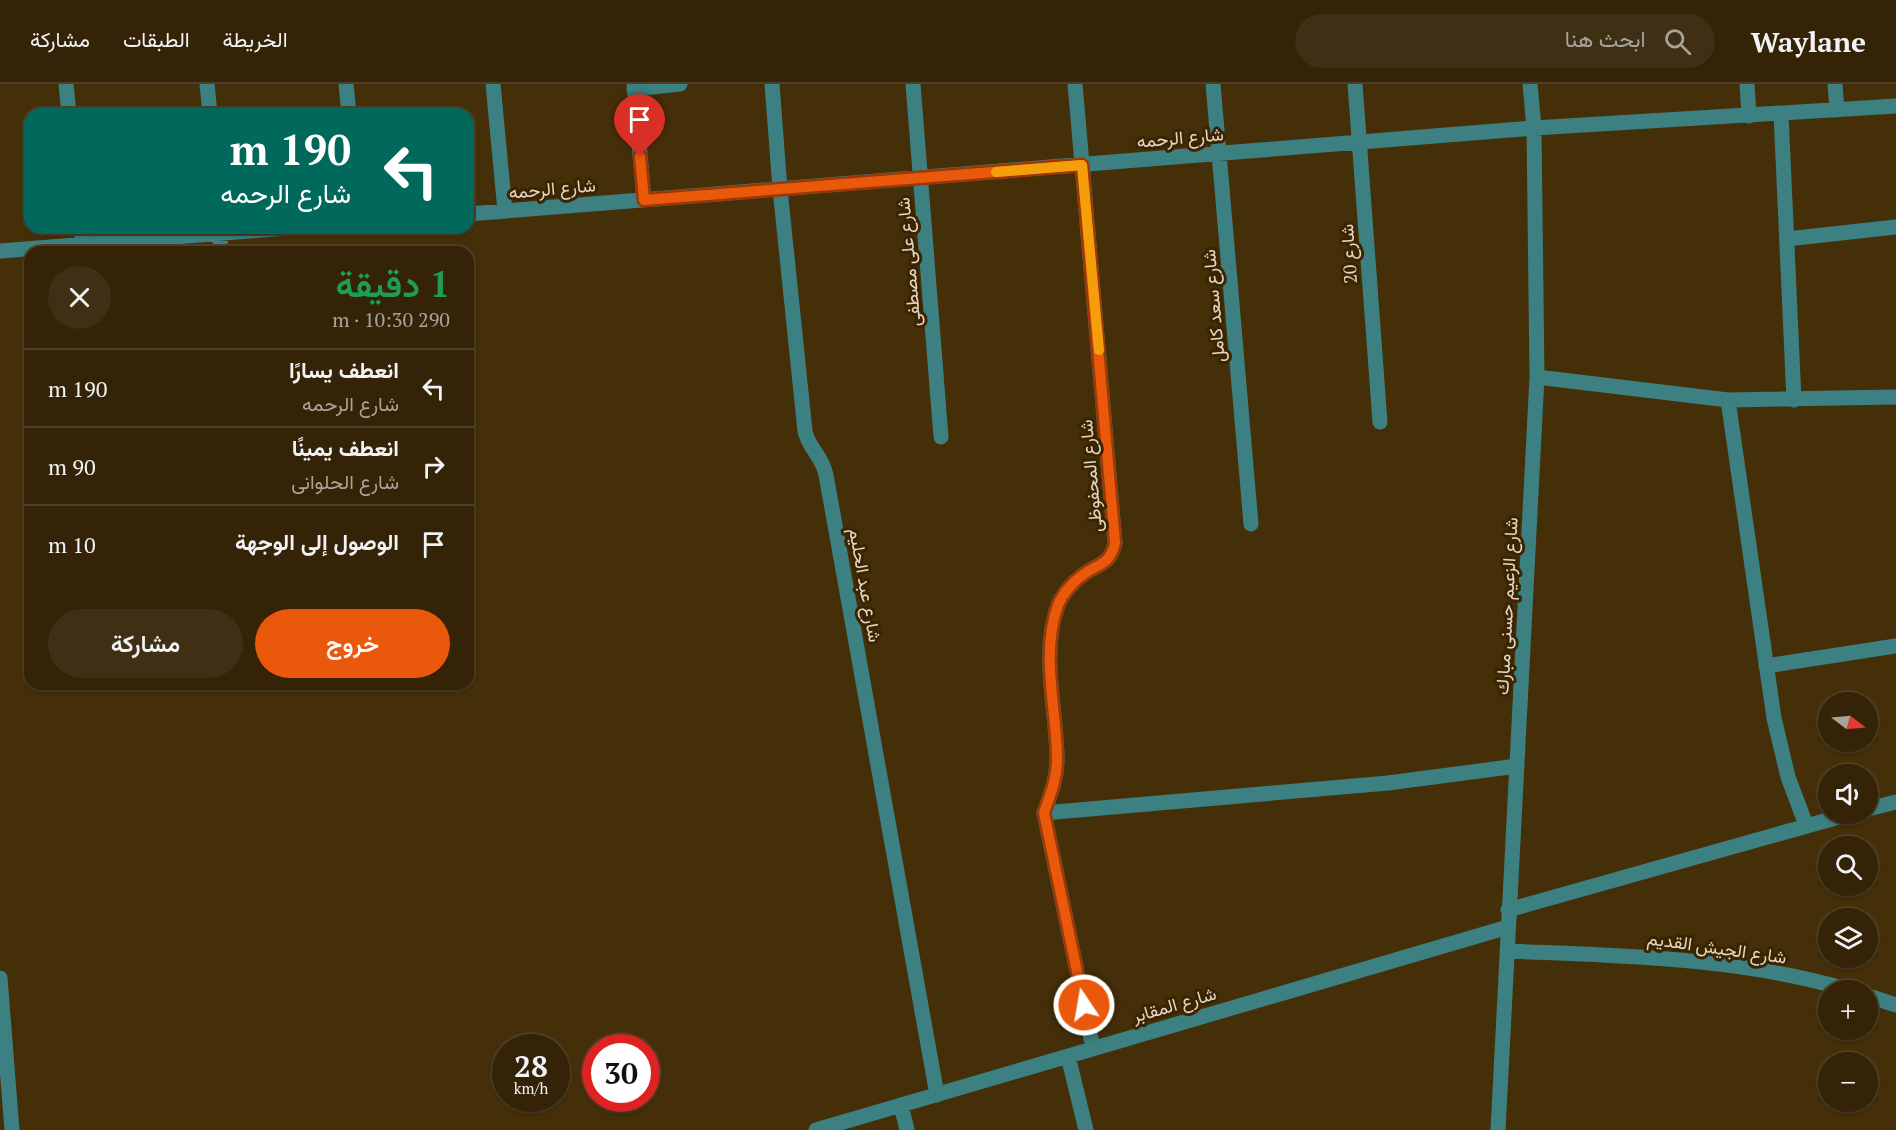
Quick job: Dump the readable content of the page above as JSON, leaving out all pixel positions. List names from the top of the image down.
{
  "streets": {
    "street": [
      "شارع الرحمه",
      "شارع 20",
      "شارع على مصطفى",
      "شارع سعد كامل",
      "شارع المحفوظى",
      "شارع عبد الحليم",
      "شارع الزعيم حسنى مبارك",
      "شارع الجيش القديم",
      "شارع المقابر"
    ]
  },
  "crossings": [
    ["شارع الرحمه", "شارع 20"],
    ["شارع الرحمه", "شارع على مصطفى"],
    ["شارع الرحمه", "شارع سعد كامل"],
    ["شارع الرحمه", "شارع المحفوظى"],
    ["شارع الرحمه", "شارع عبد الحليم"],
    ["شارع الرحمه", "شارع الزعيم حسنى مبارك"],
    ["شارع عبد الحليم", "شارع المقابر"],
    ["شارع الزعيم حسنى مبارك", "شارع الجيش القديم"],
    ["شارع الزعيم حسنى مبارك", "شارع المقابر"]
  ],
  "north": "right",
  "page": {
    "header": "Waylane",
    "search": "ابحث هنا",
    "nav": ["الخريطة", "الطبقات", "مشاركة"],
    "turn": ["190 m", "شارع الرحمه"],
    "heading": ["1 دقيقة", "290 m · 10:30"],
    "list": [
      {
        "name": "انعطف يسارًا",
        "note": "شارع الرحمه",
        "value": "190 m"
      },
      {
        "name": "انعطف يمينًا",
        "note": "شارع الحلوانى",
        "value": "90 m"
      },
      {
        "name": "الوصول إلى الوجهة",
        "value": "10 m"
      }
    ],
    "buttons": ["خروج", "مشاركة"],
    "map_buttons": ["+", "−"],
    "speed": "28 km/h",
    "limit": "30"
  }
}
